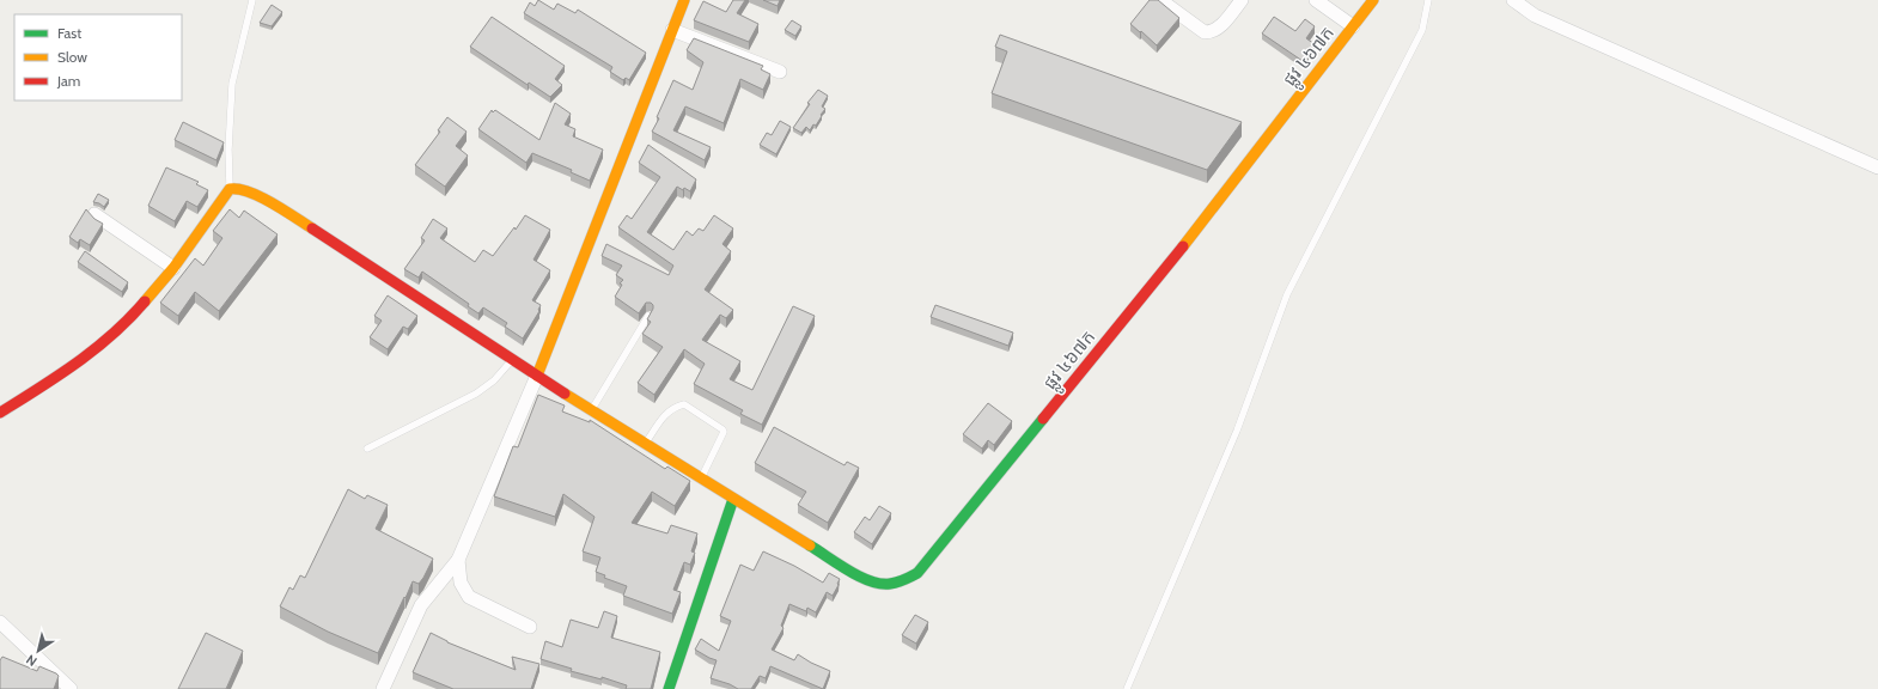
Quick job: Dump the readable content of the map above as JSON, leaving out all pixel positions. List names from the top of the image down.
{
  "streets": {
    "street": ["ផ្លូវ ៤៦៧ក"]
  },
  "legend": ["Fast", "Slow", "Jam"],
  "north": "bottom left"
}
